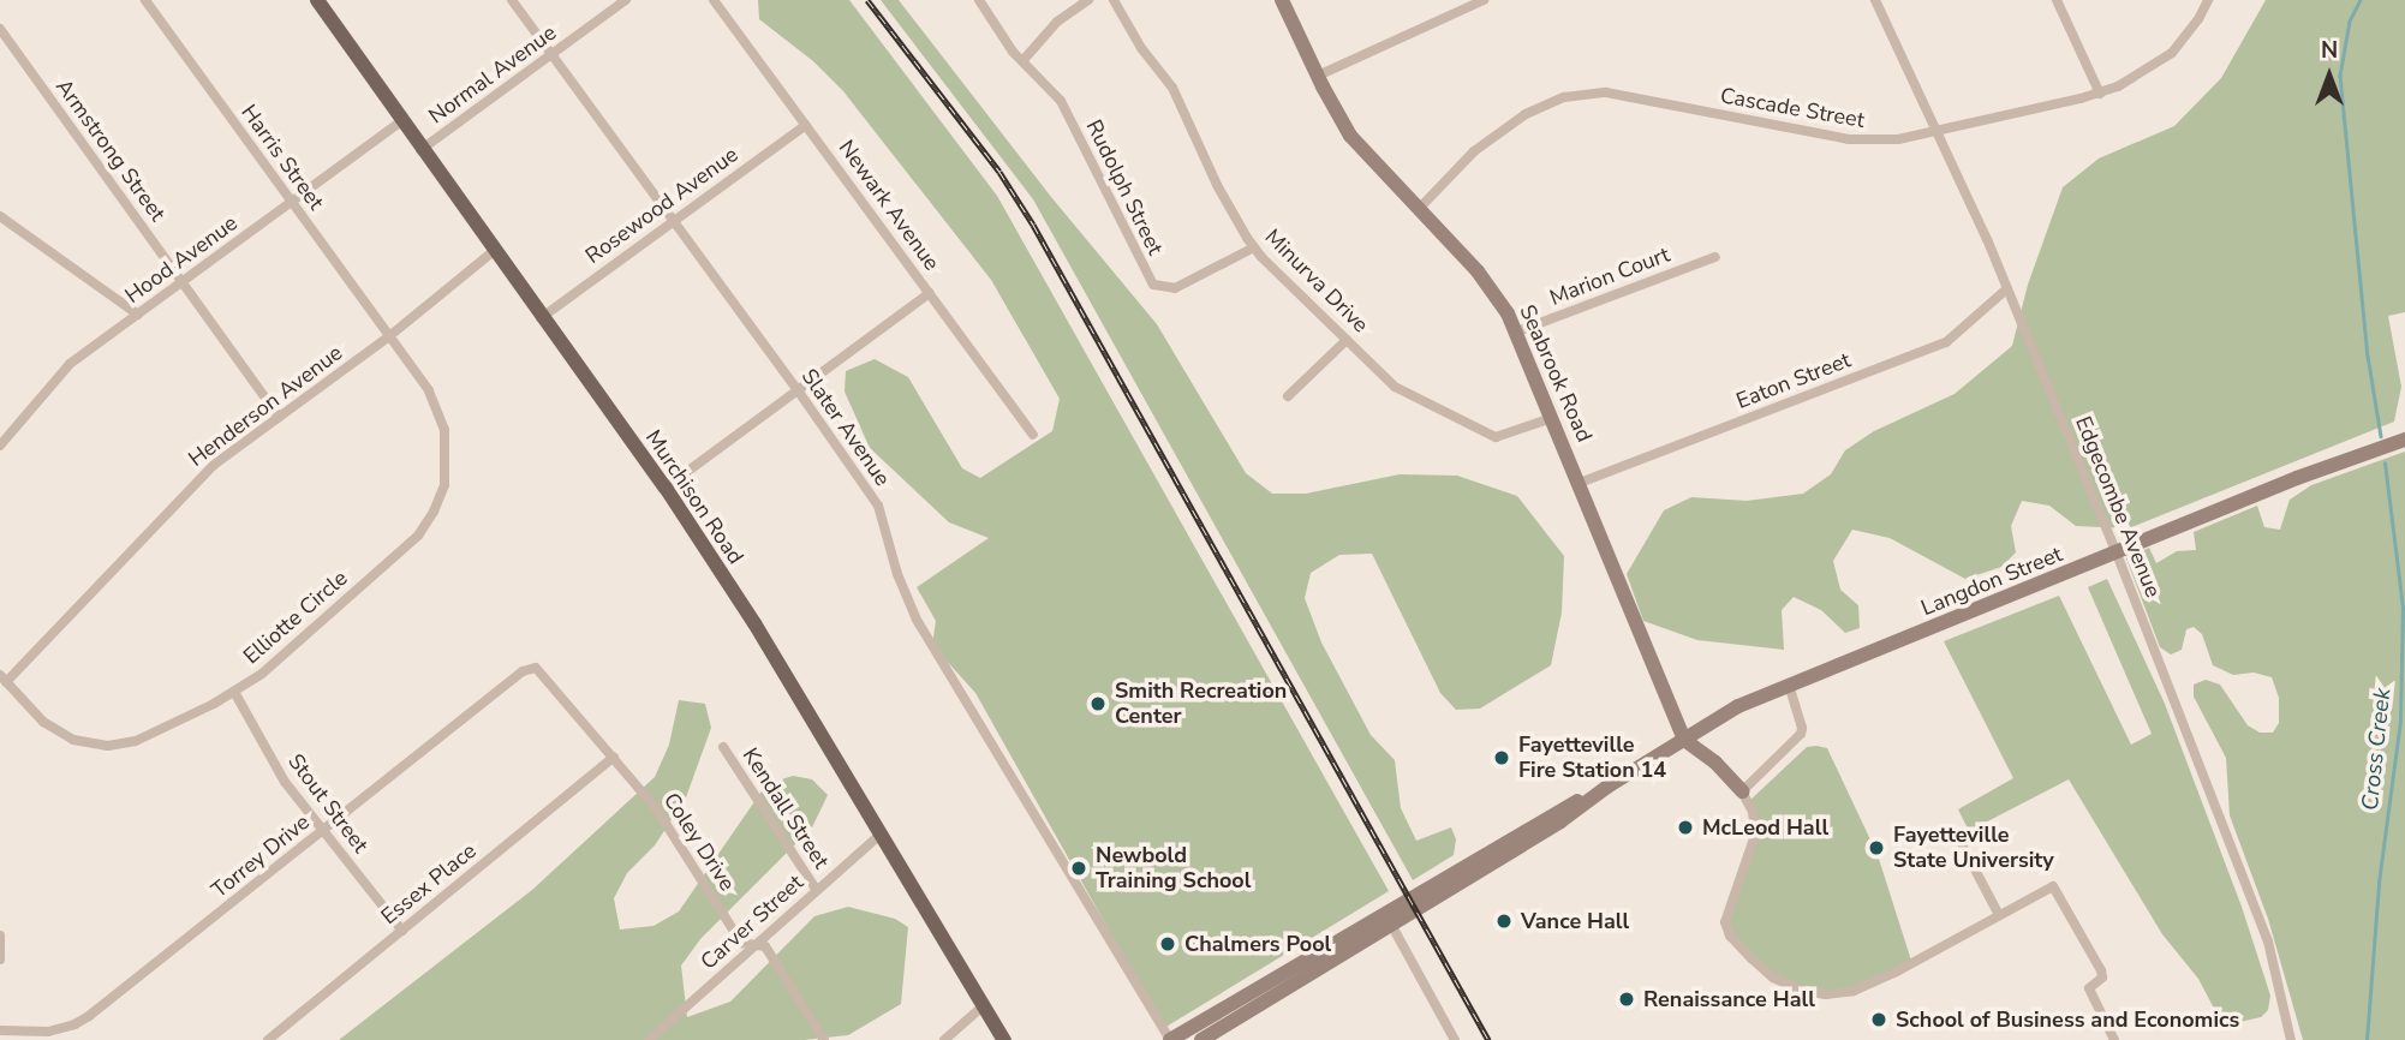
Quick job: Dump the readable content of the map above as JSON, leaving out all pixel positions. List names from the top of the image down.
{
  "streets": {
    "main road": ["Murchison Road"],
    "street": [
      "Normal Avenue",
      "Cascade Street",
      "Armstrong Street",
      "Harris Street",
      "Rudolph Street",
      "Rosewood Avenue",
      "Newark Avenue",
      "Hood Avenue",
      "Marion Court",
      "Minurva Drive",
      "Seabrook Road",
      "Eaton Street",
      "Henderson Avenue",
      "Slater Avenue",
      "Edgecombe Avenue",
      "Langdon Street",
      "Elliotte Circle",
      "Stout Street",
      "Kendall Street",
      "Coley Drive",
      "Torrey Drive",
      "Essex Place",
      "Carver Street"
    ]
  },
  "crossings": [
    ["Normal Avenue", "Slater Avenue"],
    ["Normal Avenue", "Murchison Road"],
    ["Cascade Street", "Seabrook Road"],
    ["Cascade Street", "Edgecombe Avenue"],
    ["Armstrong Street", "Hood Avenue"],
    ["Armstrong Street", "Henderson Avenue"],
    ["Harris Street", "Hood Avenue"],
    ["Harris Street", "Henderson Avenue"],
    ["Harris Street", "Elliotte Circle"],
    ["Rudolph Street", "Minurva Drive"],
    ["Rosewood Avenue", "Newark Avenue"],
    ["Rosewood Avenue", "Slater Avenue"],
    ["Rosewood Avenue", "Murchison Road"],
    ["Hood Avenue", "Murchison Road"],
    ["Marion Court", "Seabrook Road"],
    ["Minurva Drive", "Seabrook Road"],
    ["Seabrook Road", "Eaton Street"],
    ["Seabrook Road", "Langdon Street"],
    ["Eaton Street", "Edgecombe Avenue"],
    ["Henderson Avenue", "Murchison Road"],
    ["Henderson Avenue", "Elliotte Circle"],
    ["Slater Avenue", "Langdon Street"],
    ["Murchison Road", "Carver Street"],
    ["Edgecombe Avenue", "Langdon Street"],
    ["Elliotte Circle", "Stout Street"],
    ["Stout Street", "Torrey Drive"],
    ["Stout Street", "Essex Place"],
    ["Kendall Street", "Carver Street"],
    ["Coley Drive", "Torrey Drive"],
    ["Coley Drive", "Essex Place"],
    ["Coley Drive", "Carver Street"]
  ],
  "water": ["Cross Creek"],
  "places": [
    "Smith Recreation Center",
    "Fayetteville Fire Station 14",
    "McLeod Hall",
    "Fayetteville State University",
    "Newbold Training School",
    "Vance Hall",
    "Chalmers Pool",
    "Renaissance Hall",
    "School of Business and Economics"
  ],
  "north": "top"
}
